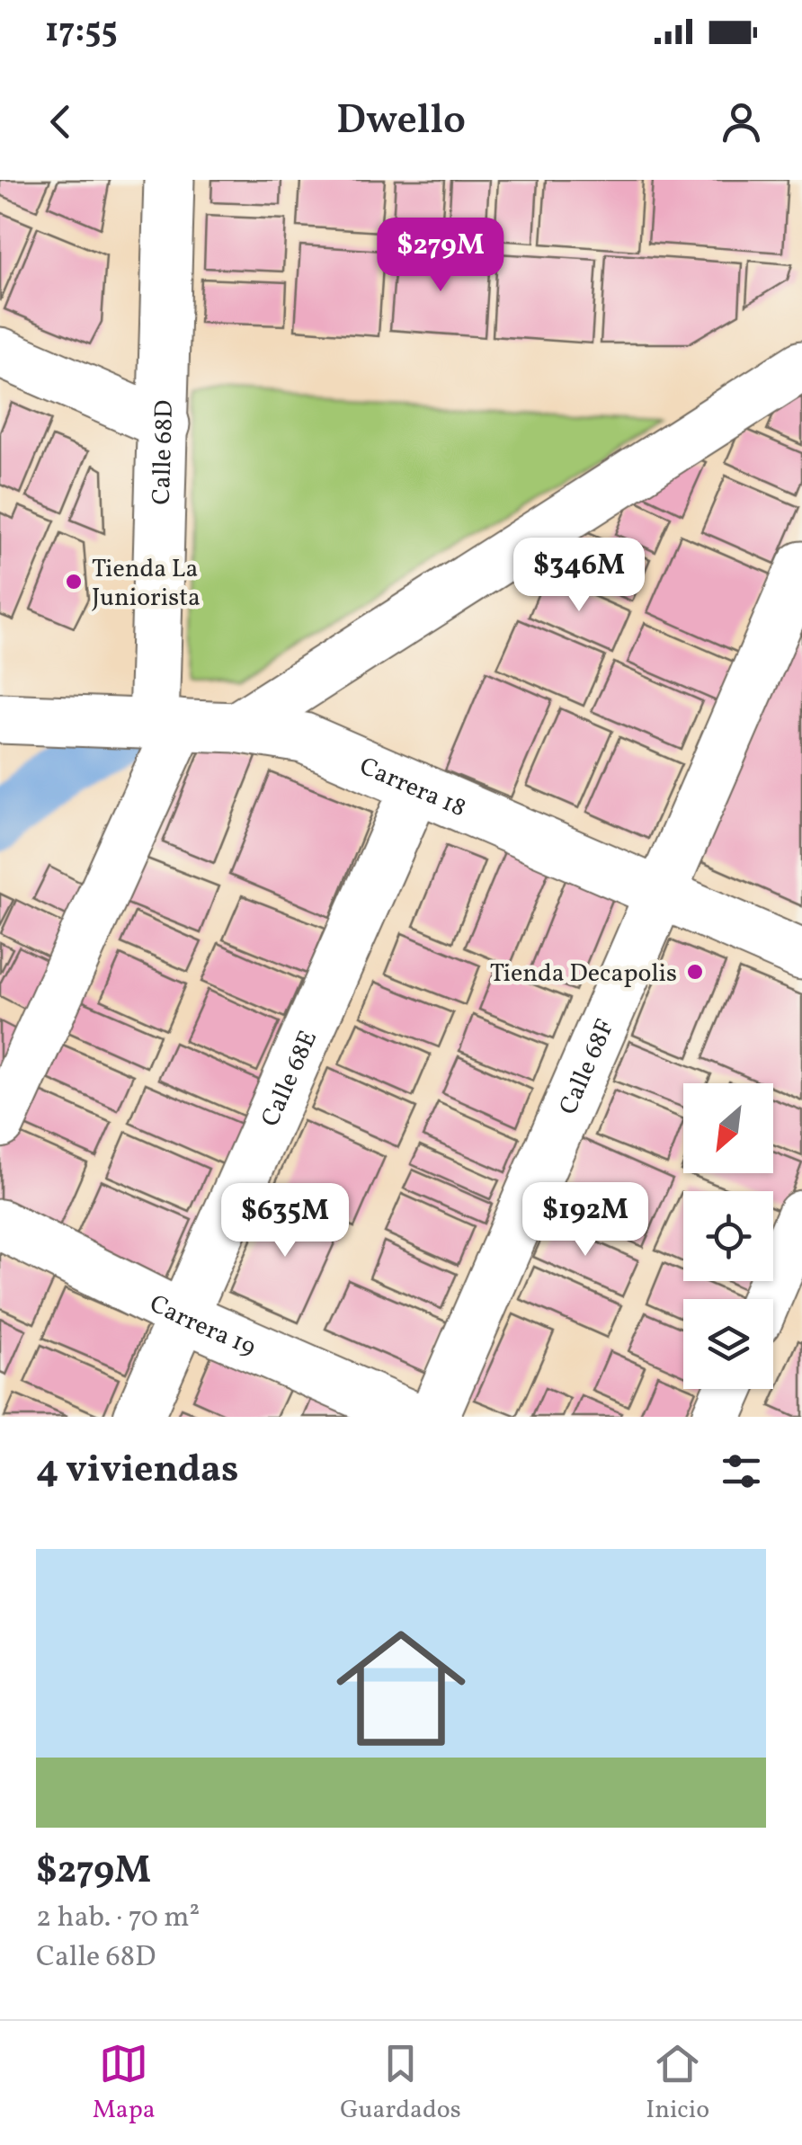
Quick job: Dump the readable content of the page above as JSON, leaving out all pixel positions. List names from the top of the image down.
{
  "streets": {
    "street": [
      "Calle 68D",
      "Carrera 18",
      "Calle 68F",
      "Calle 68E",
      "Carrera 19"
    ]
  },
  "crossings": [
    ["Calle 68D", "Carrera 18"],
    ["Carrera 18", "Calle 68F"],
    ["Carrera 18", "Calle 68E"],
    ["Calle 68E", "Carrera 19"]
  ],
  "places": ["Tienda La Juniorista", "Tienda Decapolis"],
  "north": "bottom left",
  "page": {
    "status": "17:55",
    "header": "Dwello",
    "price": [
      "$279M",
      "$346M",
      "$192M",
      "$635M"
    ],
    "heading": "4 viviendas",
    "list": [
      {
        "name": "$279M",
        "note": "2 hab. · 70 m² · Calle 68D"
      }
    ],
    "tabs": ["Mapa", "Guardados", "Inicio"]
  }
}
